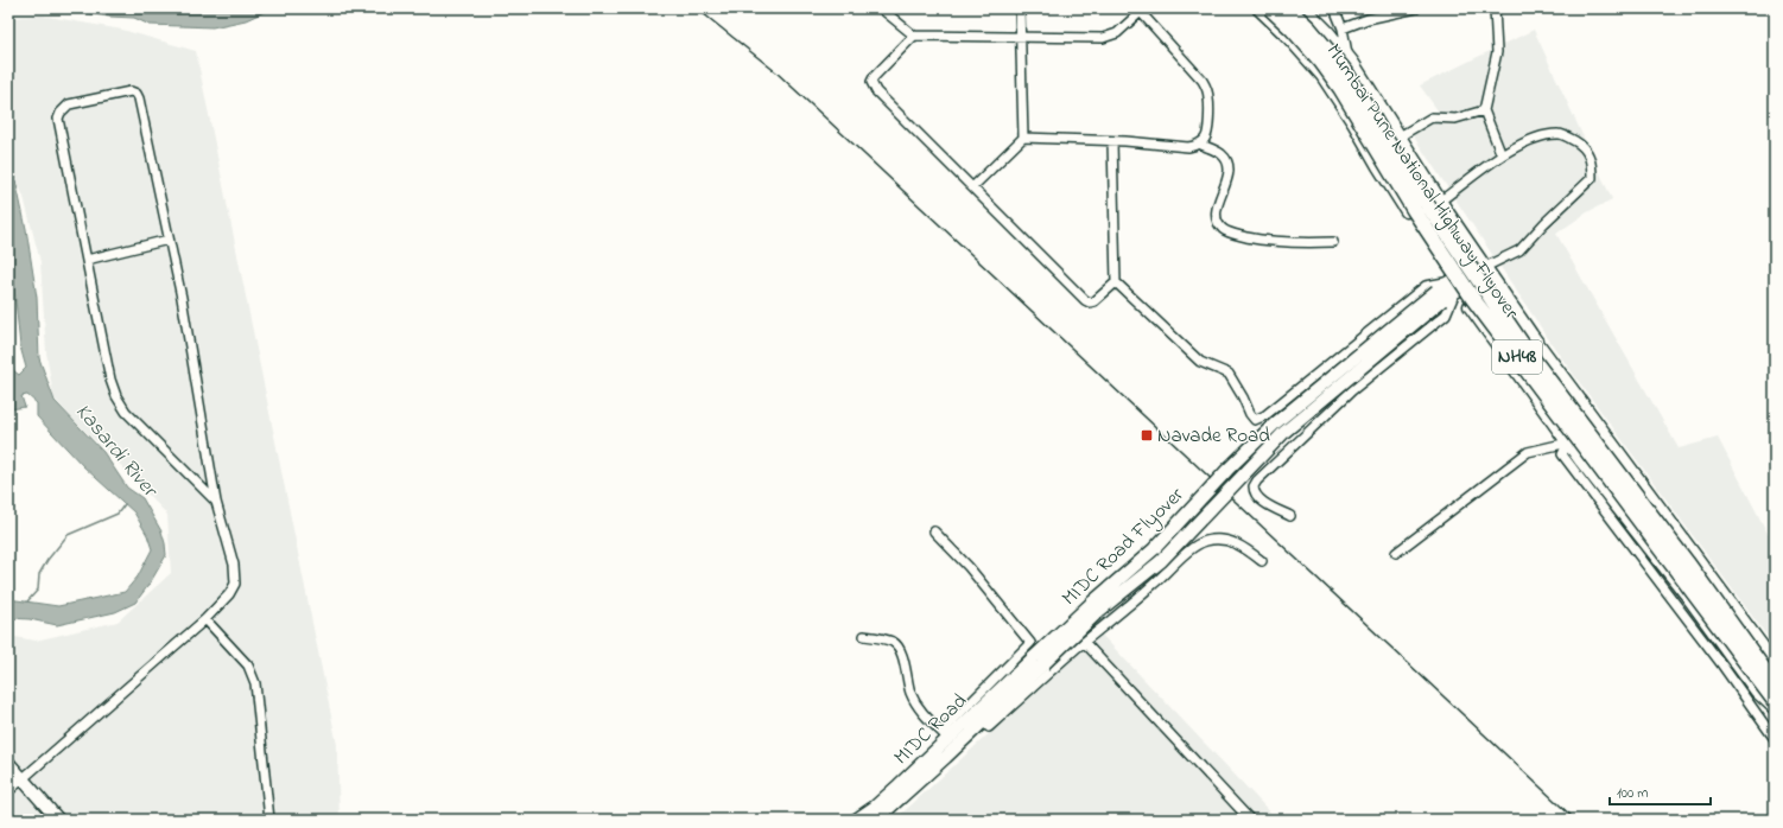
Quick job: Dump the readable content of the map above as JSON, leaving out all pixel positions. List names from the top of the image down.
{
  "streets": {
    "highway": ["Mumbai Pune National Highway Flyover", "NH48"],
    "main road": ["MIDC Road Flyover", "MIDC Road"]
  },
  "crossings": [
    ["MIDC Road Flyover", "MIDC Road"]
  ],
  "water": ["Kasardi River"],
  "places": {
    "transit": ["Navade Road"]
  },
  "scale_bar": "100 m"
}
